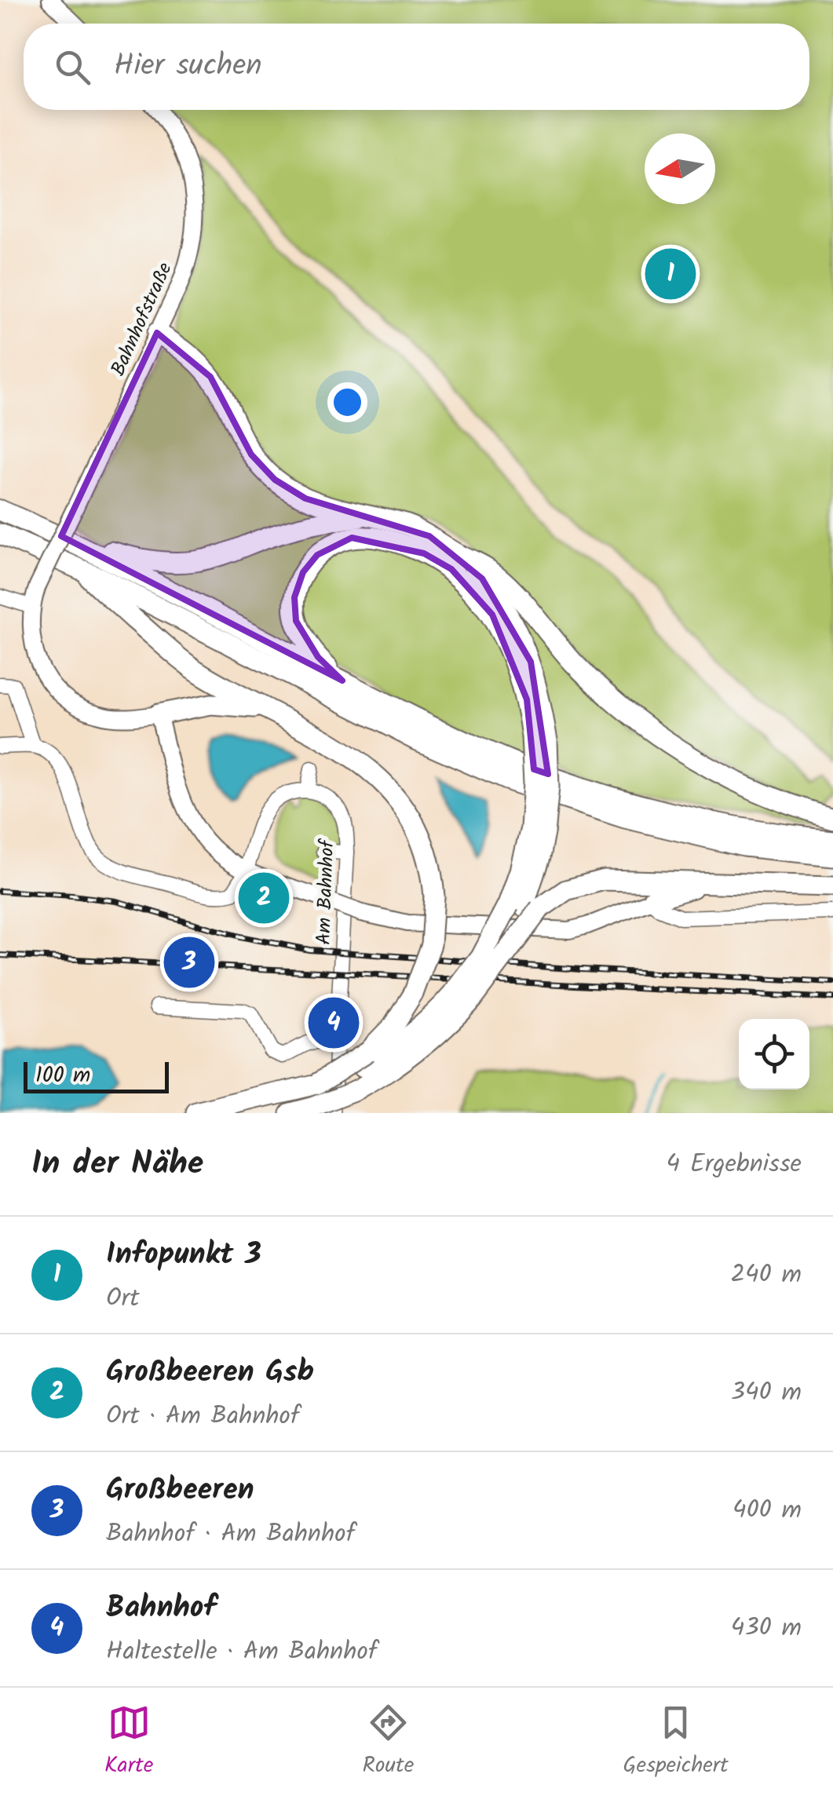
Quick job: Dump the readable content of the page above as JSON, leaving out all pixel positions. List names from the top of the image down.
{
  "streets": {
    "main road": ["Bahnhofstraße"],
    "street": ["Am Bahnhof"]
  },
  "scale_bar": "100 m",
  "north": "left",
  "page": {
    "search": "Hier suchen",
    "pins": [
      "1",
      "2",
      "3",
      "4"
    ],
    "scale": "100 m",
    "heading": ["In der Nähe", "4 Ergebnisse"],
    "list": [
      {
        "mark": "1",
        "name": "Infopunkt 3",
        "note": "Ort",
        "value": "240 m"
      },
      {
        "mark": "2",
        "name": "Großbeeren Gsb",
        "note": "Ort · Am Bahnhof",
        "value": "340 m"
      },
      {
        "mark": "3",
        "name": "Großbeeren",
        "note": "Bahnhof · Am Bahnhof",
        "value": "400 m"
      },
      {
        "mark": "4",
        "name": "Bahnhof",
        "note": "Haltestelle · Am Bahnhof",
        "value": "430 m"
      }
    ],
    "nav": ["Karte", "Route", "Gespeichert"]
  }
}
